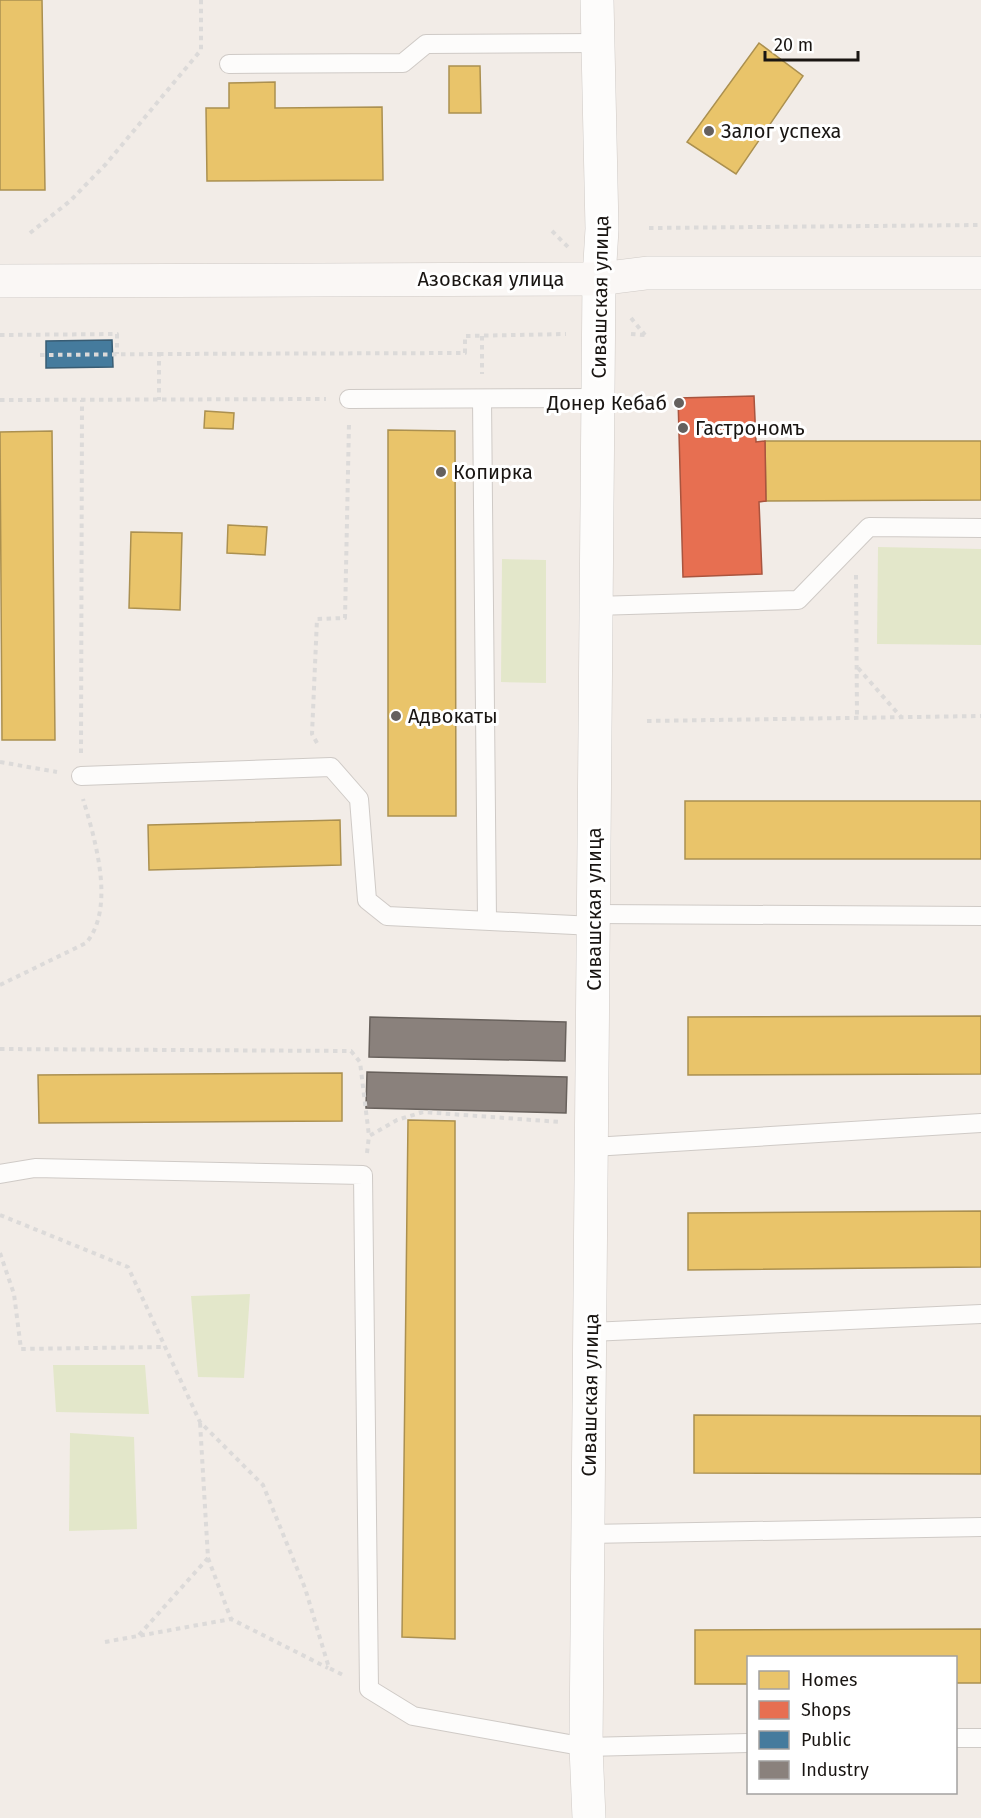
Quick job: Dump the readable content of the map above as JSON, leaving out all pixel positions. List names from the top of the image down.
{
  "streets": {
    "street": ["Азовская улица", "Сивашская улица"]
  },
  "crossings": [
    ["Азовская улица", "Сивашская улица"]
  ],
  "places": [
    "Залог успеха",
    "Донер Кебаб",
    "Гастрономъ",
    "Копирка",
    "Адвокаты"
  ],
  "legend": [
    "Homes",
    "Shops",
    "Public",
    "Industry"
  ],
  "scale_bar": "20 m"
}
